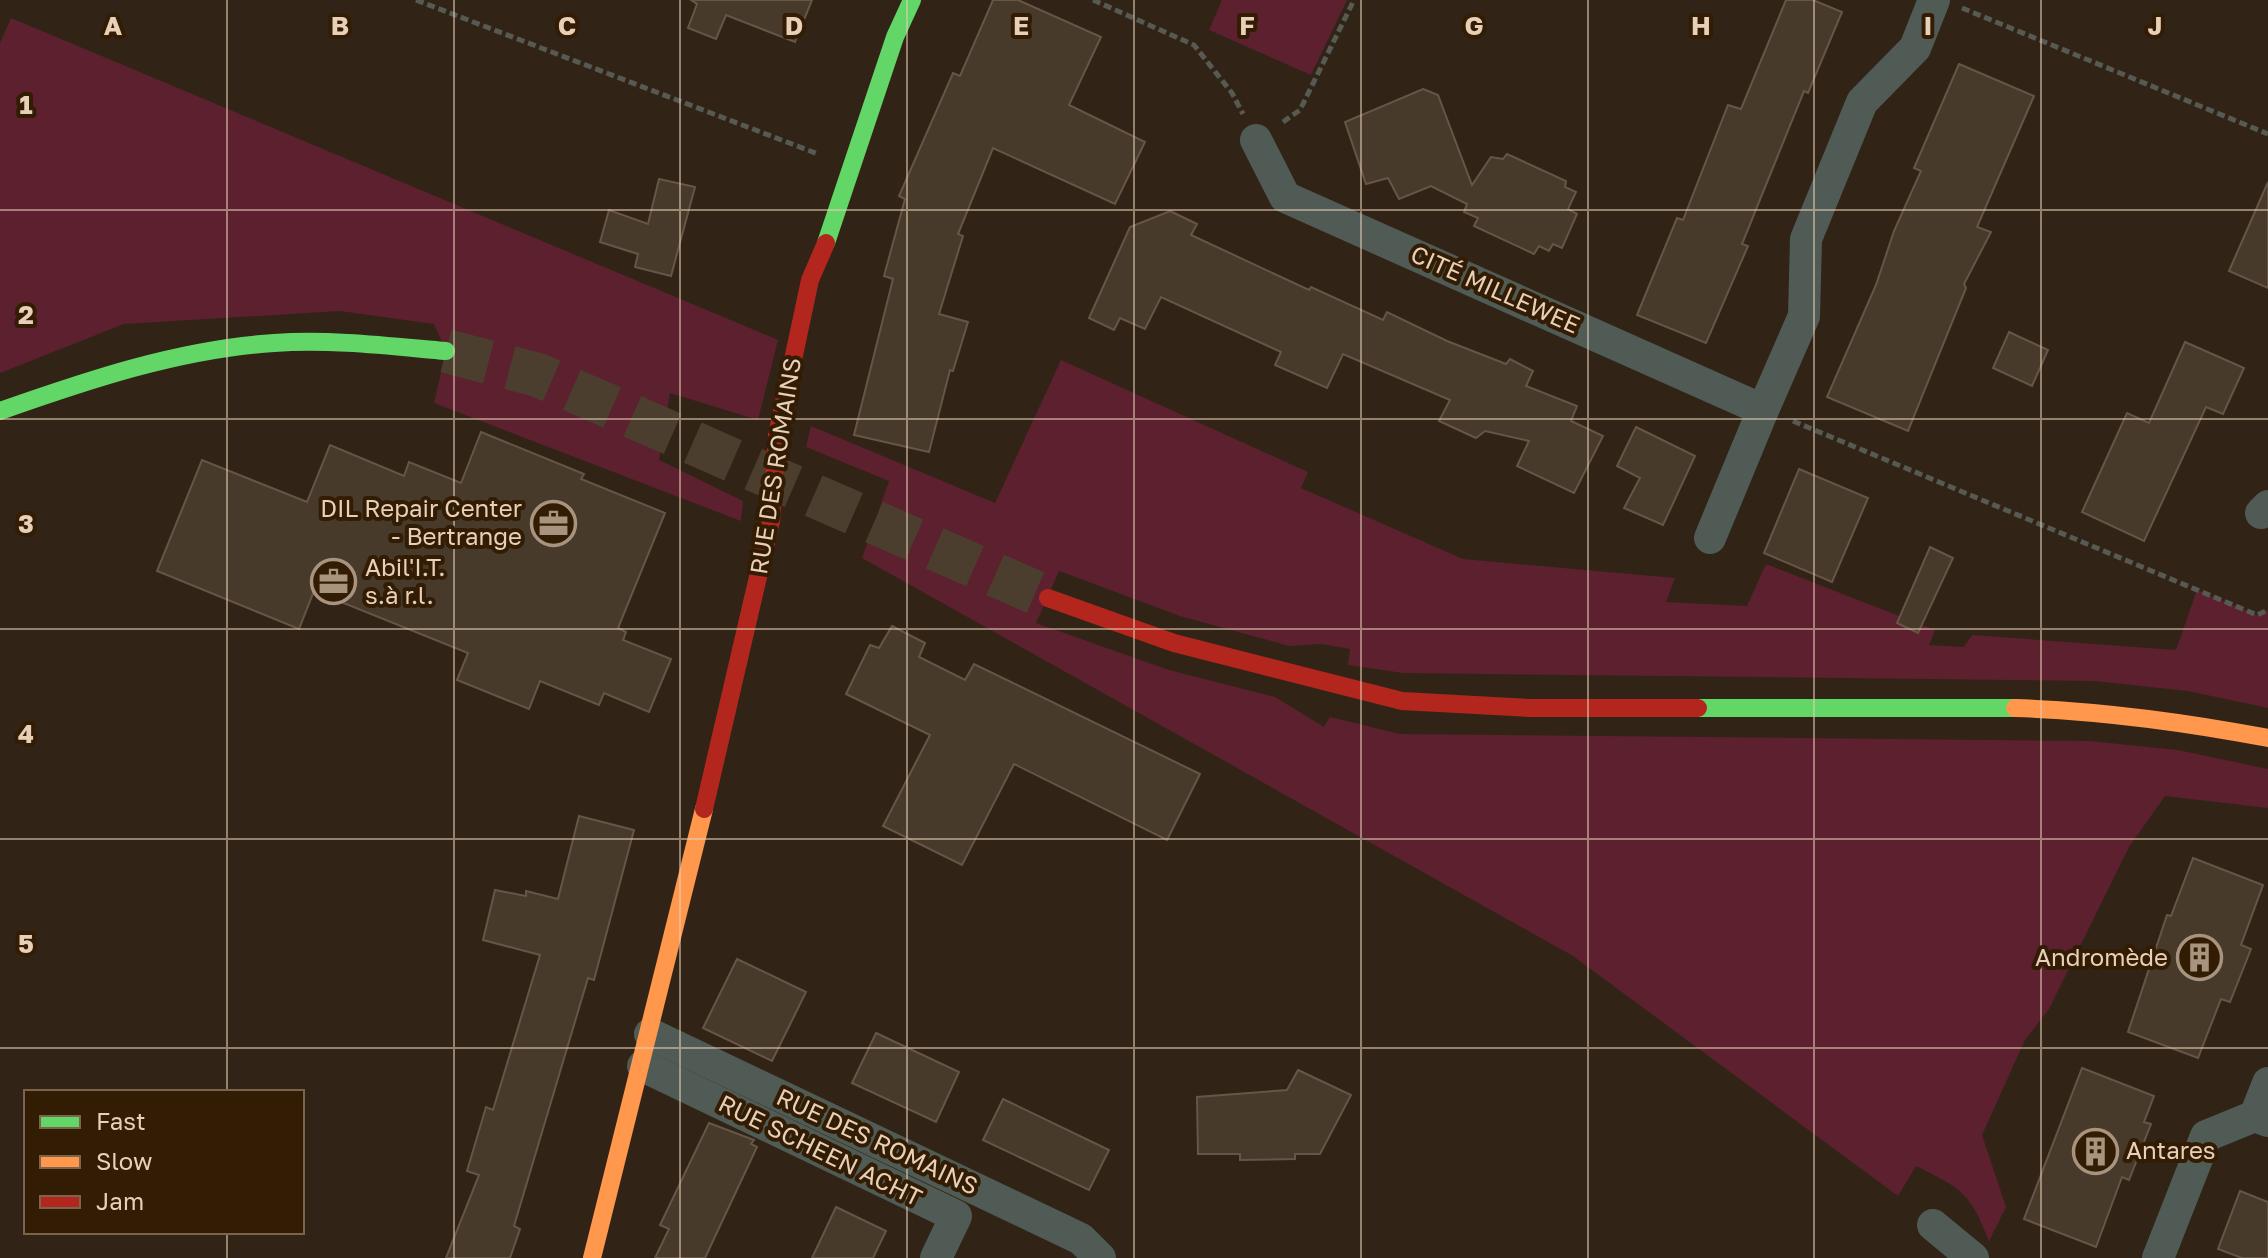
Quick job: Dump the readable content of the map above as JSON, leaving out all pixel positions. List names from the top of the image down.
{
  "streets": {
    "main road": ["RUE DES ROMAINS"],
    "street": ["CITÉ MILLEWEE", "RUE SCHEEN ACHT"]
  },
  "crossings": [
    ["RUE DES ROMAINS", "RUE SCHEEN ACHT"]
  ],
  "places": {
    "office": ["DIL Repair Center - Bertrange", "Abil'I.T. s.à r.l."],
    "building": ["Andromède", "Antares"]
  },
  "legend": ["Fast", "Slow", "Jam"],
  "grid": {
    "columns": [
      "A",
      "B",
      "C",
      "D",
      "E",
      "F",
      "G",
      "H",
      "I",
      "J"
    ],
    "rows": [
      "1",
      "2",
      "3",
      "4",
      "5"
    ]
  }
}
